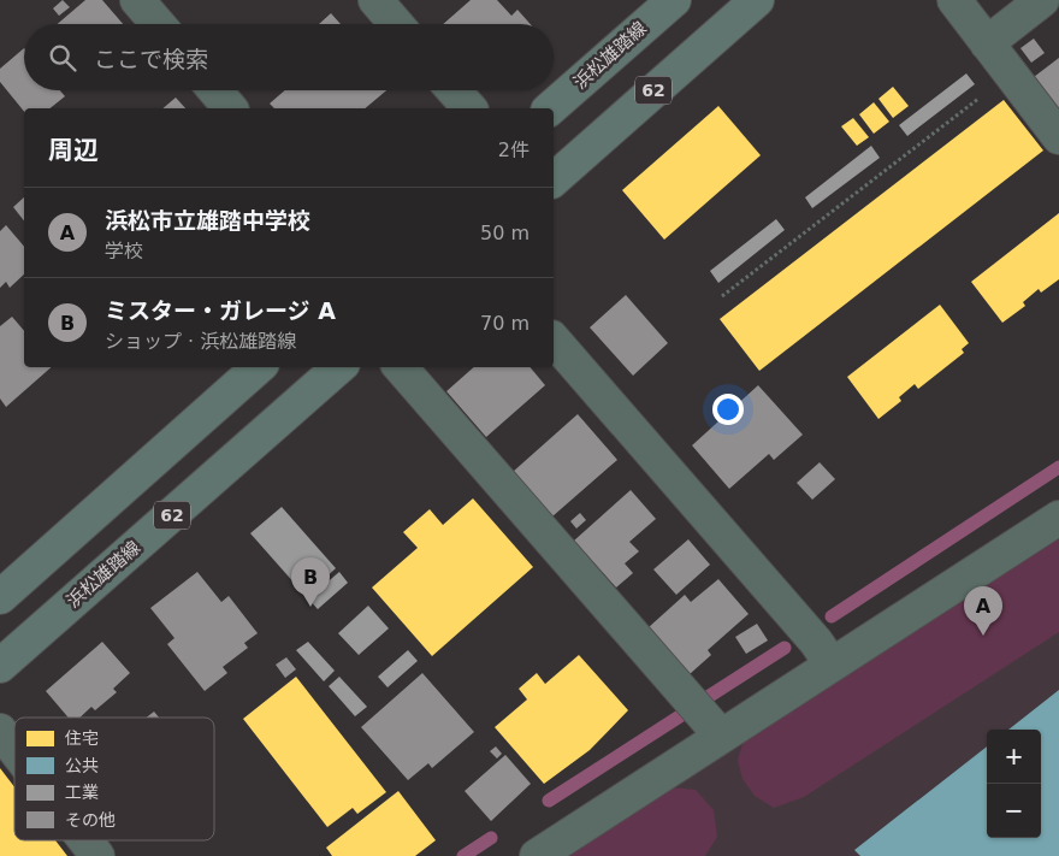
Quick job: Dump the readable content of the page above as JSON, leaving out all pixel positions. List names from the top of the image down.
{
  "streets": {
    "main road": ["浜松雄踏線", "62"]
  },
  "legend": [
    "住宅",
    "公共",
    "工業",
    "その他"
  ],
  "page": {
    "search": "ここで検索",
    "heading": ["周辺", "2件"],
    "list": [
      {
        "mark": "A",
        "name": "浜松市立雄踏中学校",
        "note": "学校",
        "value": "50 m"
      },
      {
        "mark": "B",
        "name": "ミスター・ガレージ A",
        "note": "ショップ · 浜松雄踏線",
        "value": "70 m"
      }
    ],
    "pins": ["B", "A"],
    "map_buttons": ["+", "−"]
  }
}
